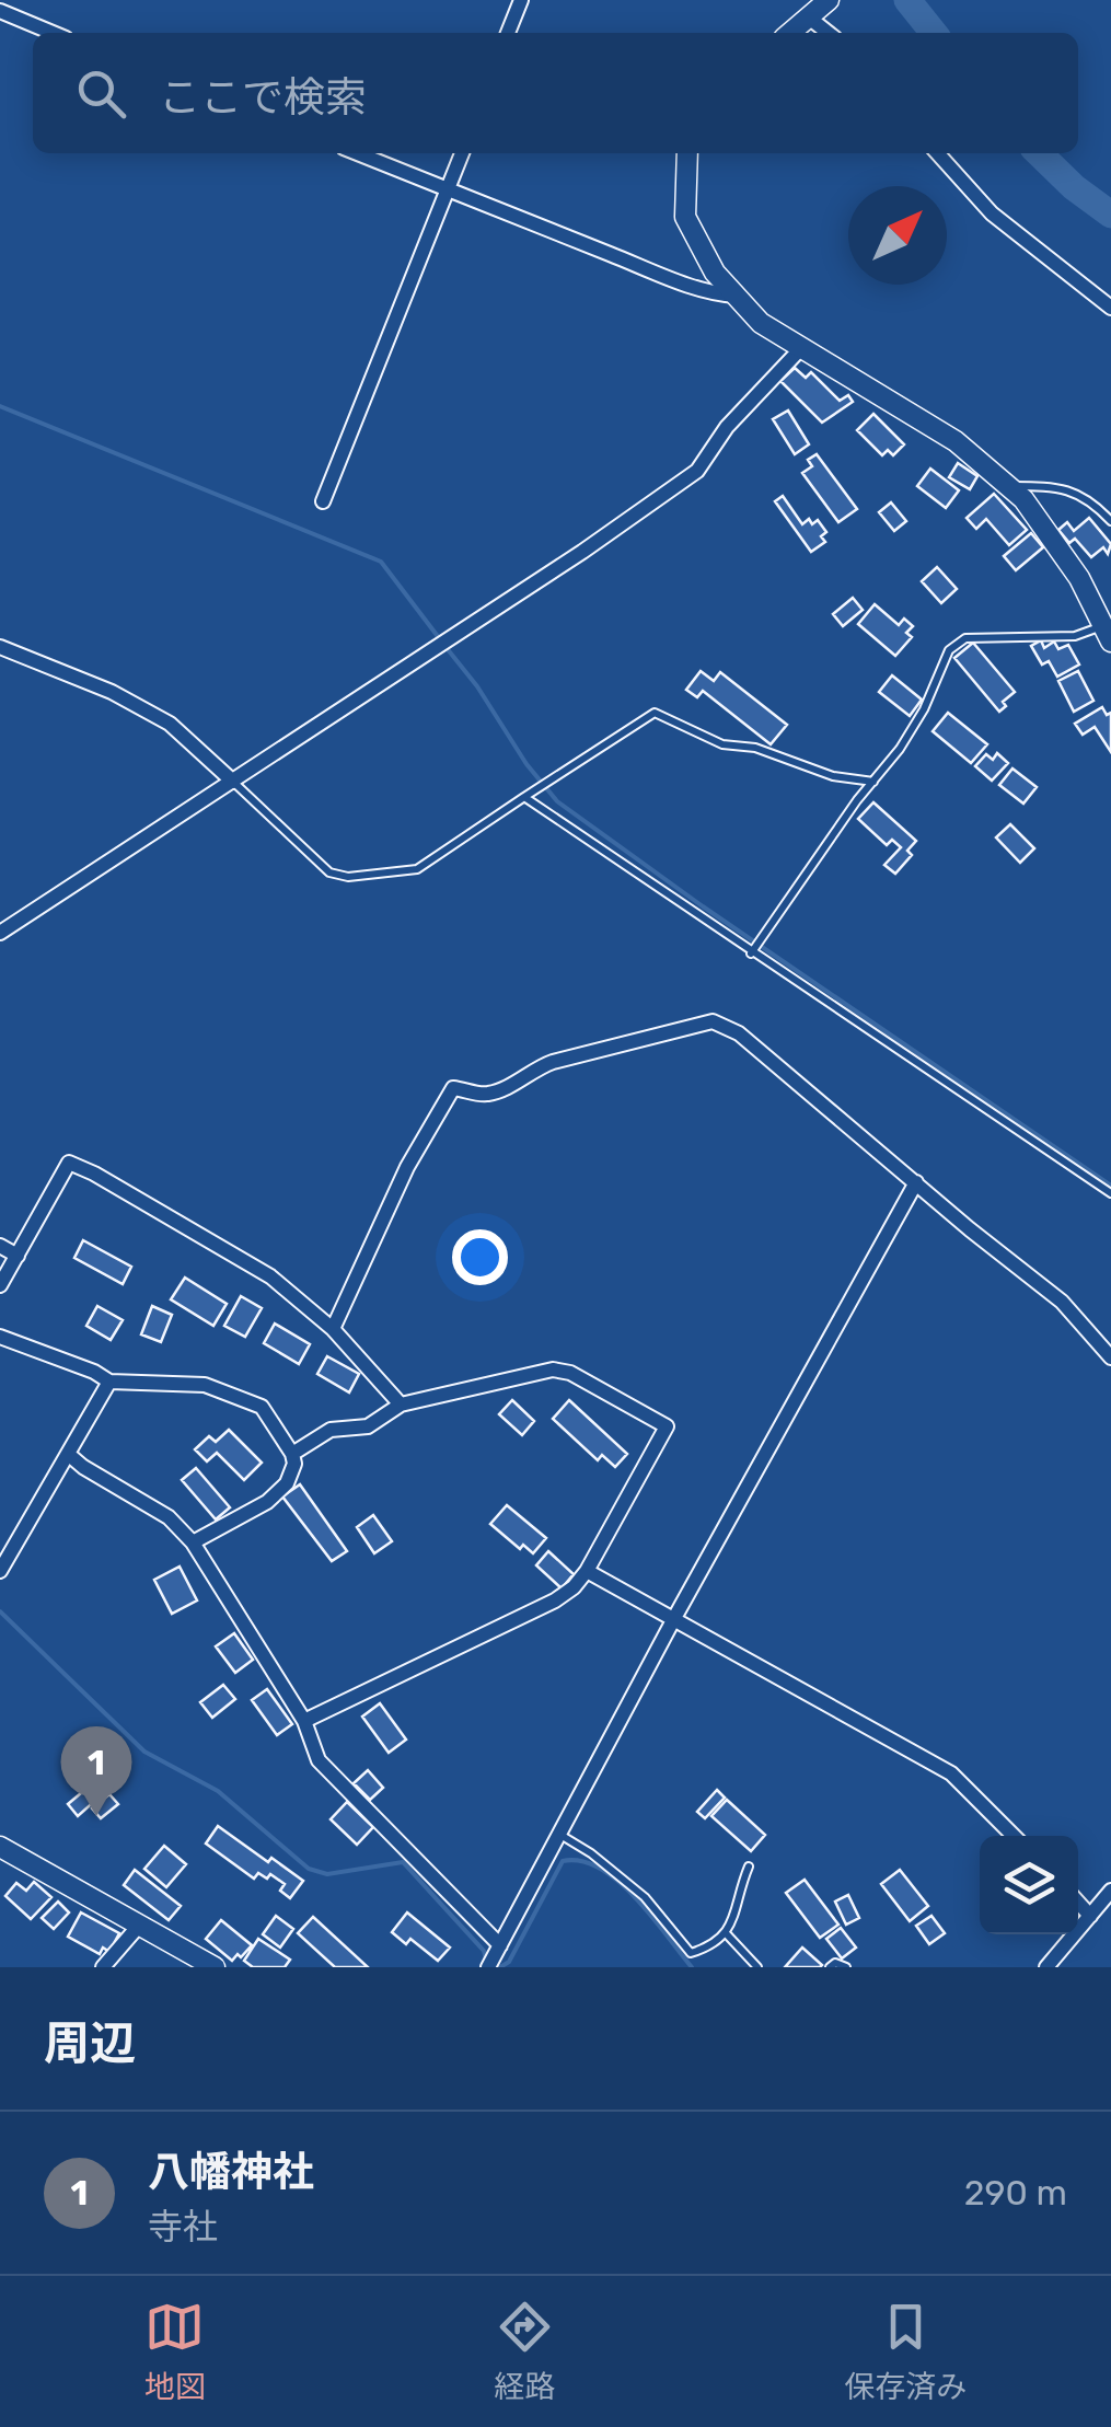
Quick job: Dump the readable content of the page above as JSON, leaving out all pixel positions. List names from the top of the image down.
{
  "north": "top right",
  "page": {
    "search": "ここで検索",
    "pins": "1",
    "heading": "周辺",
    "list": [
      {
        "mark": "1",
        "name": "八幡神社",
        "note": "寺社",
        "value": "290 m"
      }
    ],
    "nav": ["地図", "経路", "保存済み"]
  }
}
